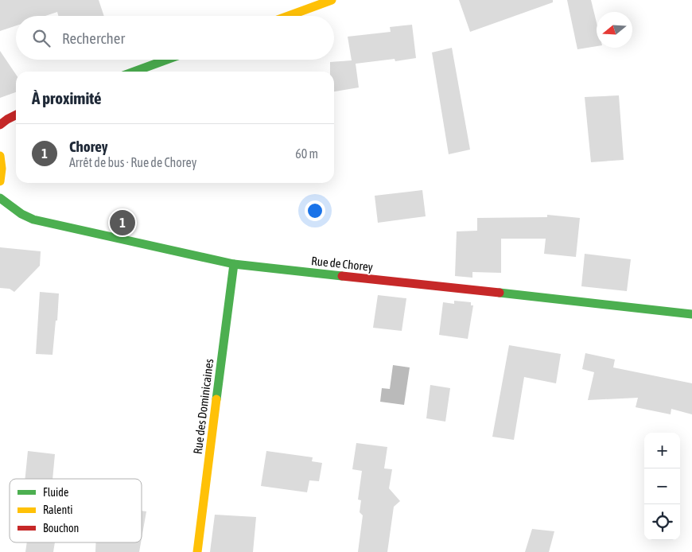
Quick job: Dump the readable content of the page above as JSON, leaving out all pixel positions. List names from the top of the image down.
{
  "streets": {
    "street": ["Rue de Chorey", "Rue des Dominicaines"]
  },
  "crossings": [
    ["Rue de Chorey", "Rue des Dominicaines"]
  ],
  "legend": ["Fluide", "Ralenti", "Bouchon"],
  "north": "left",
  "page": {
    "search": "Rechercher",
    "heading": "À proximité",
    "list": [
      {
        "mark": "1",
        "name": "Chorey",
        "note": "Arrêt de bus · Rue de Chorey",
        "value": "60 m"
      }
    ],
    "pins": "1",
    "map_buttons": ["+", "−"]
  }
}
